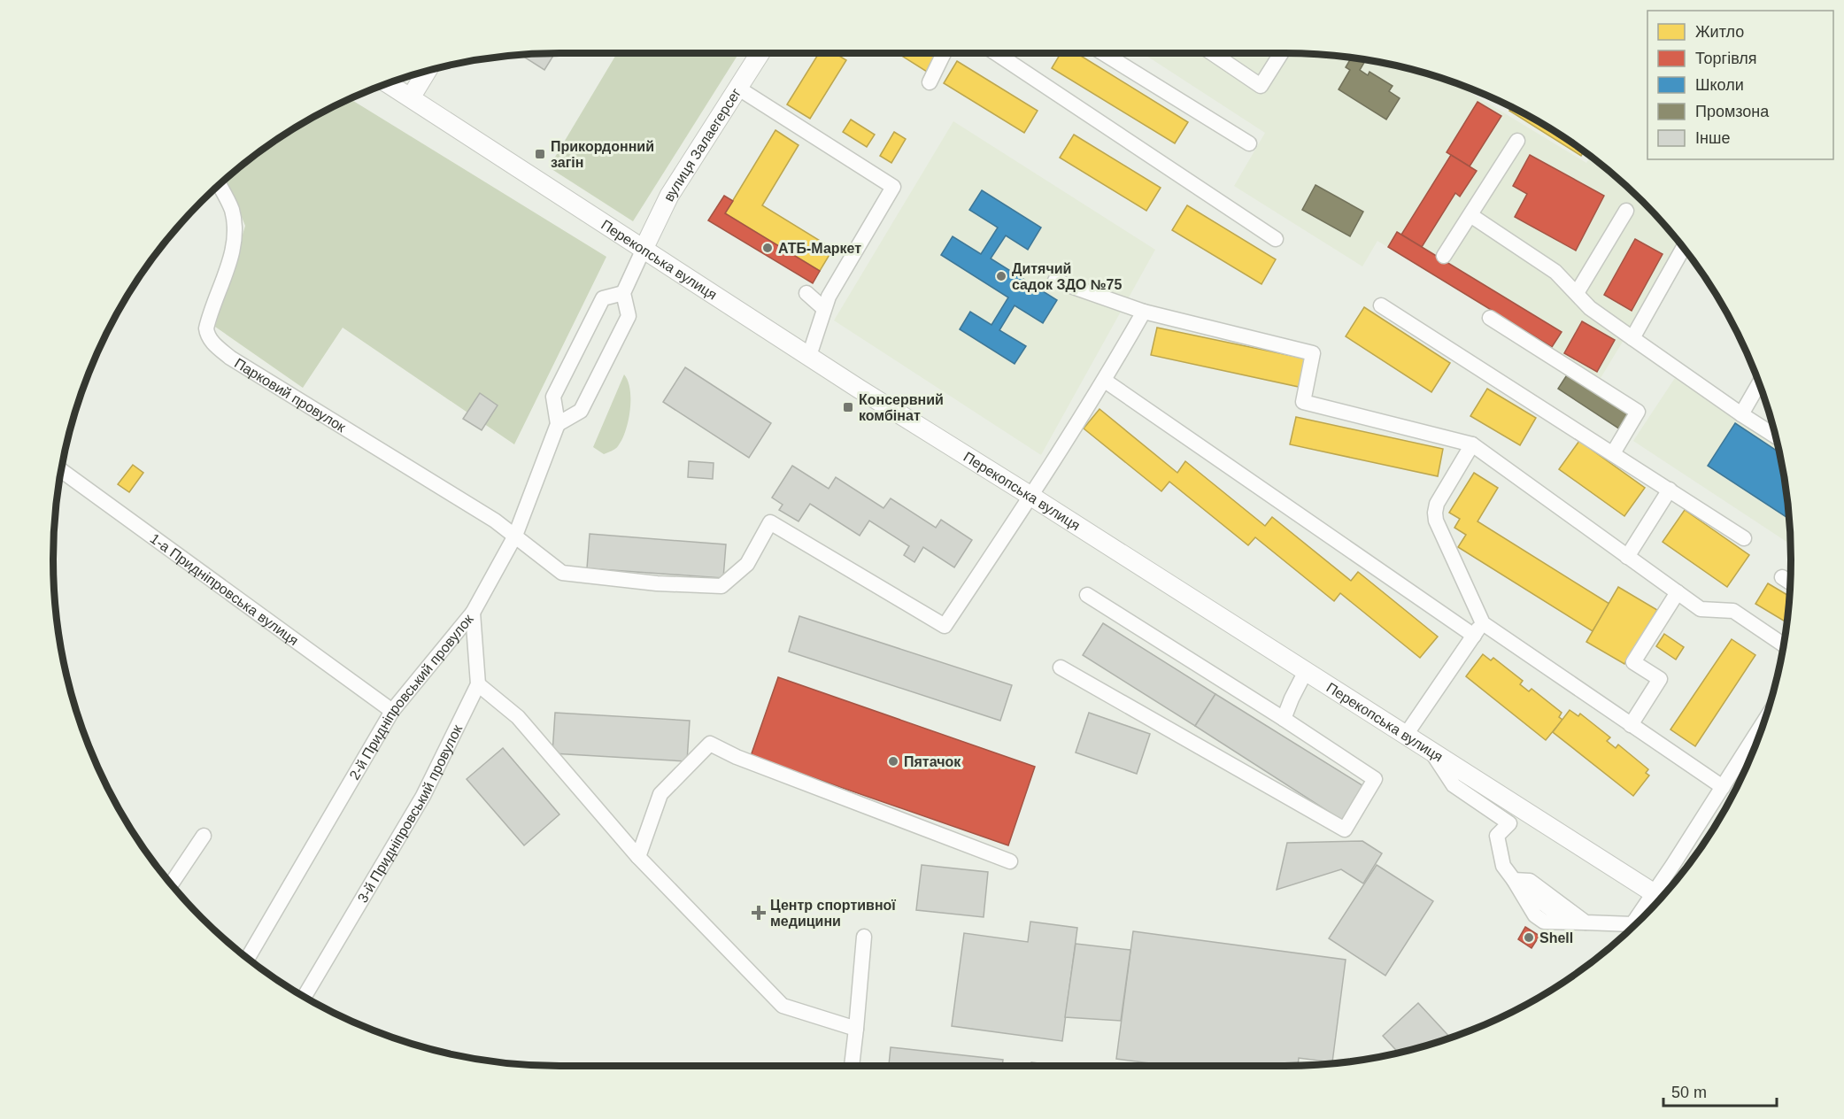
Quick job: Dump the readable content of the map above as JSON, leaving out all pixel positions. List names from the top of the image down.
{
  "streets": {
    "main road": ["вулиця Залаегерсег", "Перекопська вулиця"],
    "street": [
      "Парковий провулок",
      "1-а Придніпровська вулиця",
      "2-й Придніпровський провулок",
      "3-й Придніпровський провулок"
    ]
  },
  "crossings": [
    ["вулиця Залаегерсег", "Перекопська вулиця"],
    ["Парковий провулок", "2-й Придніпровський провулок"],
    ["1-а Придніпровська вулиця", "2-й Придніпровський провулок"]
  ],
  "places": {
    "transit": ["Прикордонний загін", "Консервний комбінат"],
    "other": [
      "АТБ-Маркет",
      "Дитячий садок ЗДО №75",
      "Пятачок",
      "Shell"
    ],
    "health": ["Центр спортивної медицини"]
  },
  "legend": [
    "Житло",
    "Торгівля",
    "Школи",
    "Промзона",
    "Інше"
  ],
  "scale_bar": "50 m"
}
